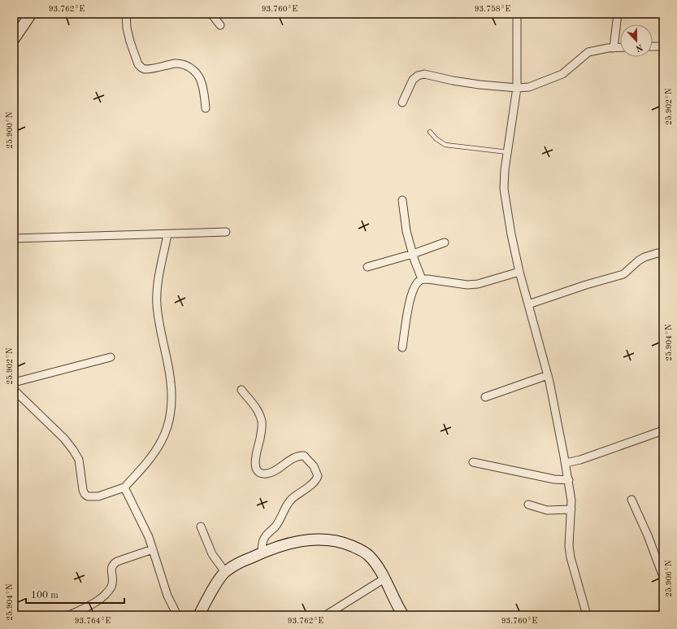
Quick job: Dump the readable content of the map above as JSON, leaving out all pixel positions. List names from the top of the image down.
{
  "scale_bar": "100 m",
  "north": "bottom",
  "coordinates": [
    "93.762°E",
    "93.760°E",
    "93.758°E",
    "25.902°N",
    "25.900°N",
    "25.904°N",
    "25.906°N",
    "93.764°E"
  ]
}
